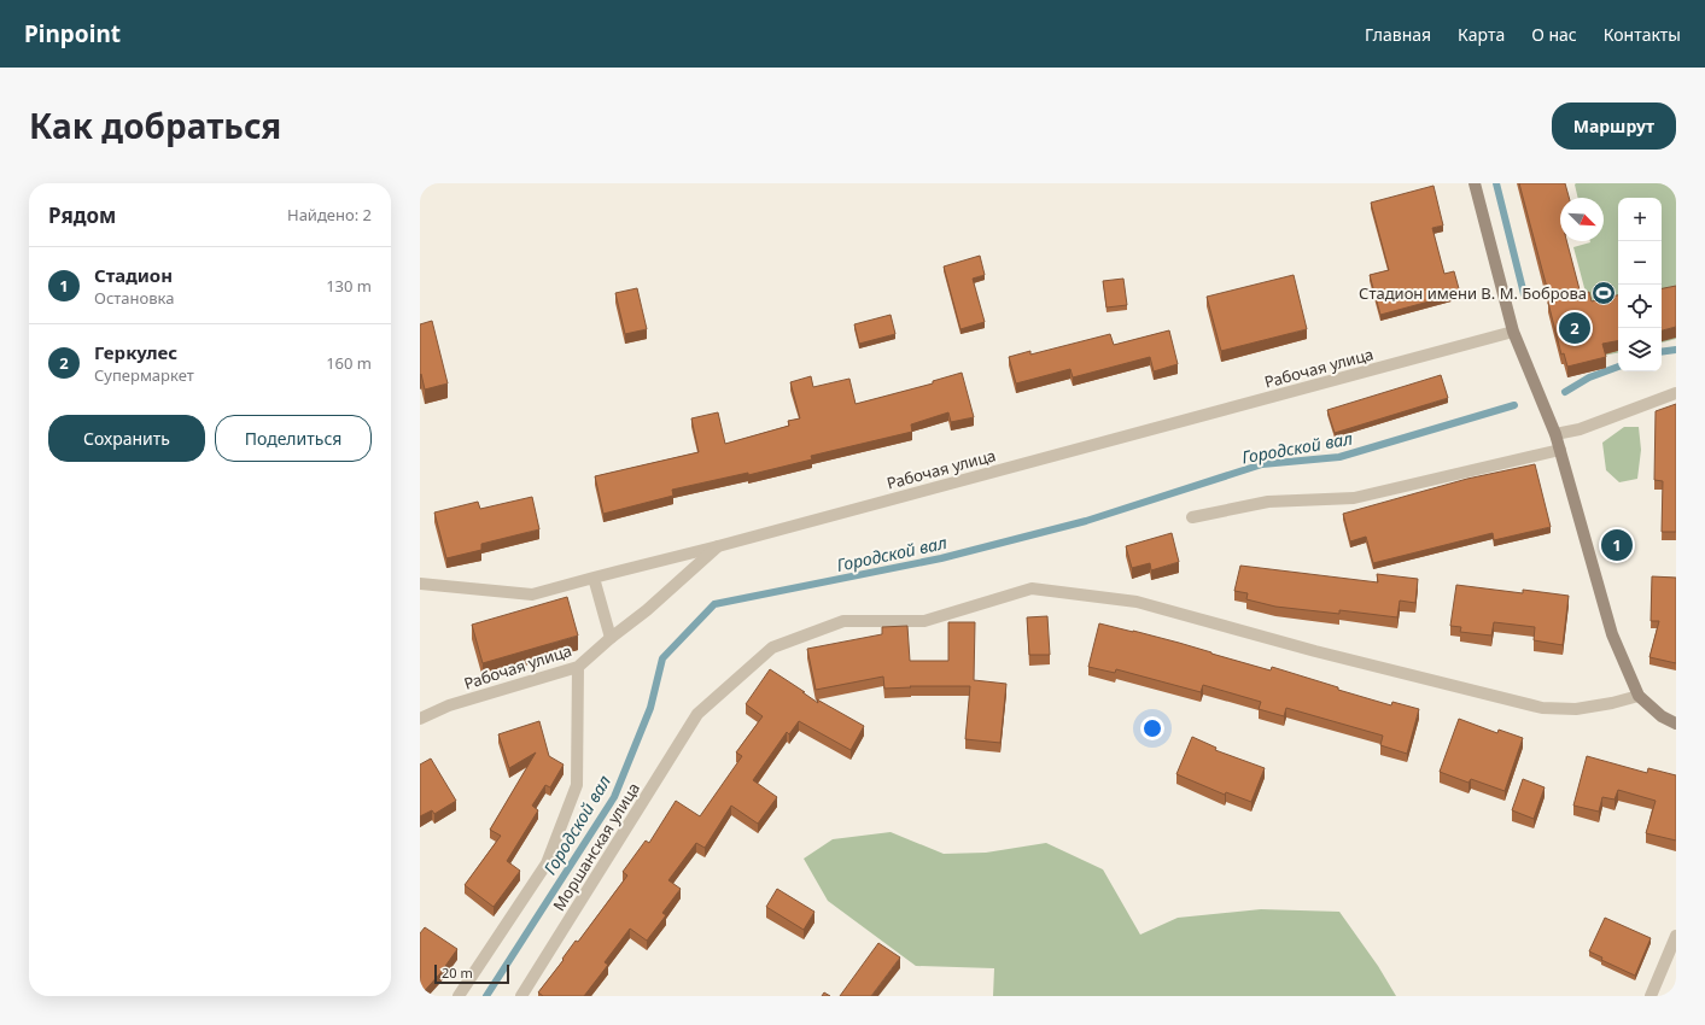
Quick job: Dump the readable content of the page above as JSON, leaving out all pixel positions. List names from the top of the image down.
{
  "streets": {
    "street": ["Рабочая улица", "Моршанская улица"]
  },
  "crossings": [
    ["Рабочая улица", "Моршанская улица"]
  ],
  "water": ["Городской вал"],
  "places": {
    "sports": ["Стадион имени В. М. Боброва"]
  },
  "scale_bar": "20 m",
  "north": "bottom right",
  "page": {
    "header": "Pinpoint",
    "nav": [
      "Главная",
      "Карта",
      "О нас",
      "Контакты"
    ],
    "title": "Как добраться",
    "buttons": [
      "Маршрут",
      ["Сохранить", "Поделиться"]
    ],
    "heading": ["Рядом", "Найдено: 2"],
    "map_buttons": ["+", "−"],
    "list": [
      {
        "mark": "1",
        "name": "Стадион",
        "note": "Остановка",
        "value": "130 m"
      },
      {
        "mark": "2",
        "name": "Геркулес",
        "note": "Супермаркет",
        "value": "160 m"
      }
    ],
    "pins": ["2", "1"],
    "scale": "20 m"
  }
}
